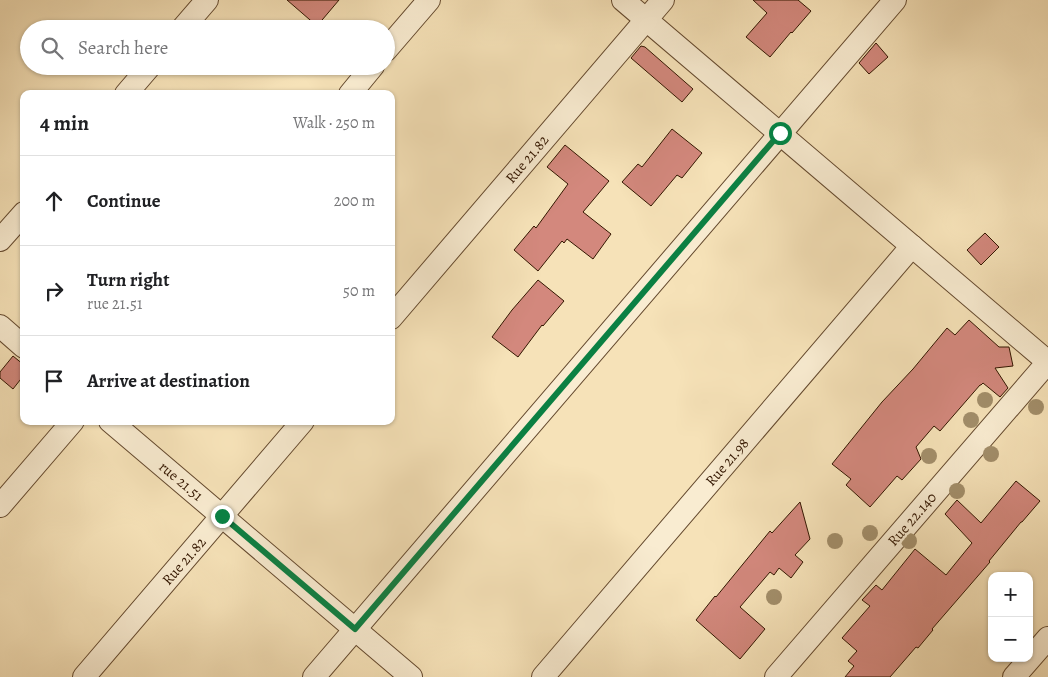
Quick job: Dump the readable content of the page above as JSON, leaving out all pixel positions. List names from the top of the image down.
{
  "streets": {
    "street": [
      "Rue 21.82",
      "Rue 21.98",
      "rue 21.51",
      "Rue 22.140"
    ]
  },
  "crossings": [
    ["Rue 21.82", "rue 21.51"]
  ],
  "page": {
    "search": "Search here",
    "heading": ["4 min", "Walk · 250 m"],
    "list": [
      ["Continue", "200 m"],
      ["Turn right", "rue 21.51", "50 m"],
      "Arrive at destination"
    ],
    "map_buttons": ["+", "−"]
  }
}
